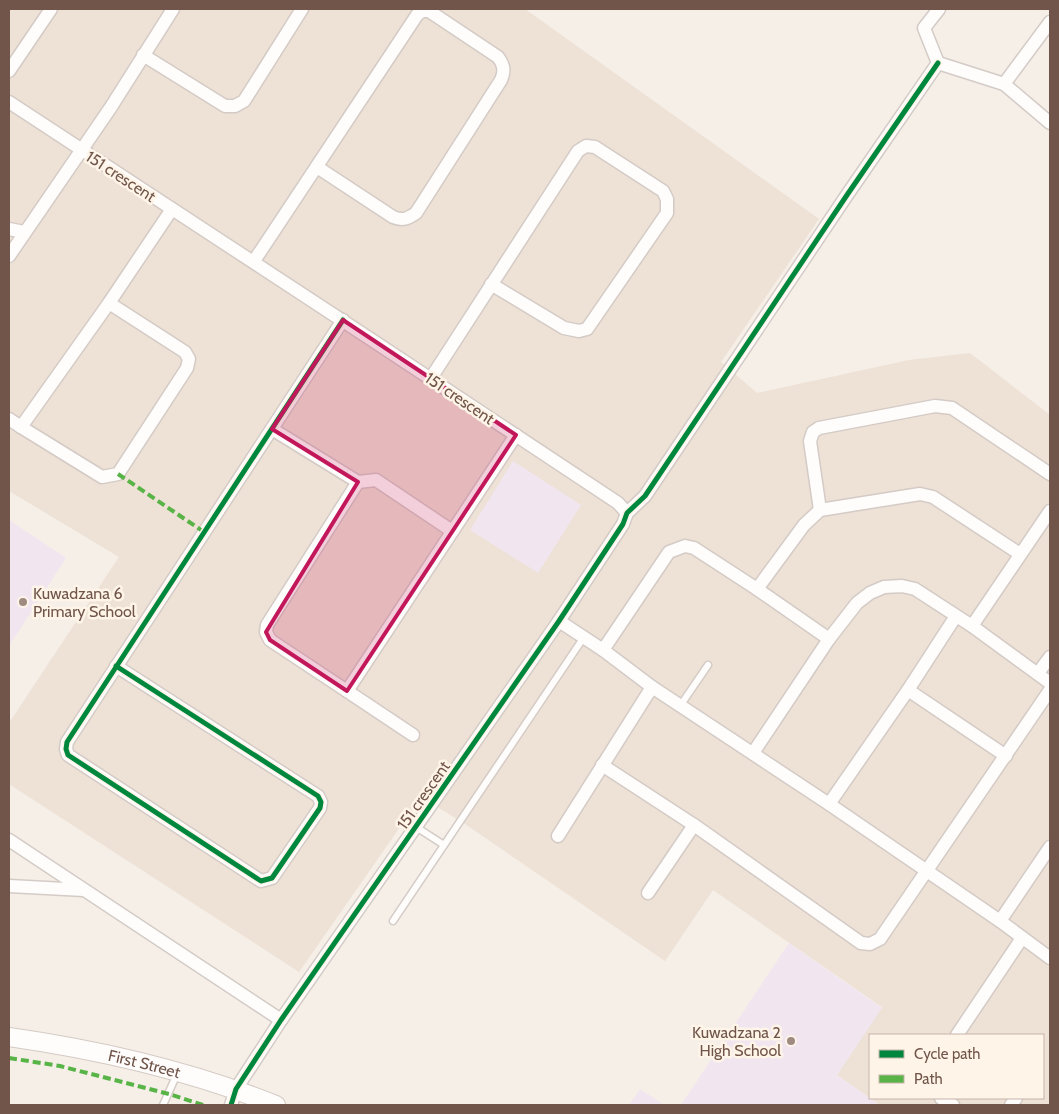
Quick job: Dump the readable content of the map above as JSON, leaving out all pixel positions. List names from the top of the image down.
{
  "streets": {
    "street": ["151 crescent", "First Street"]
  },
  "crossings": [
    ["151 crescent", "First Street"]
  ],
  "places": ["Kuwadzana 6 Primary School", "Kuwadzana 2 High School"],
  "legend": ["Cycle path", "Path"]
}
